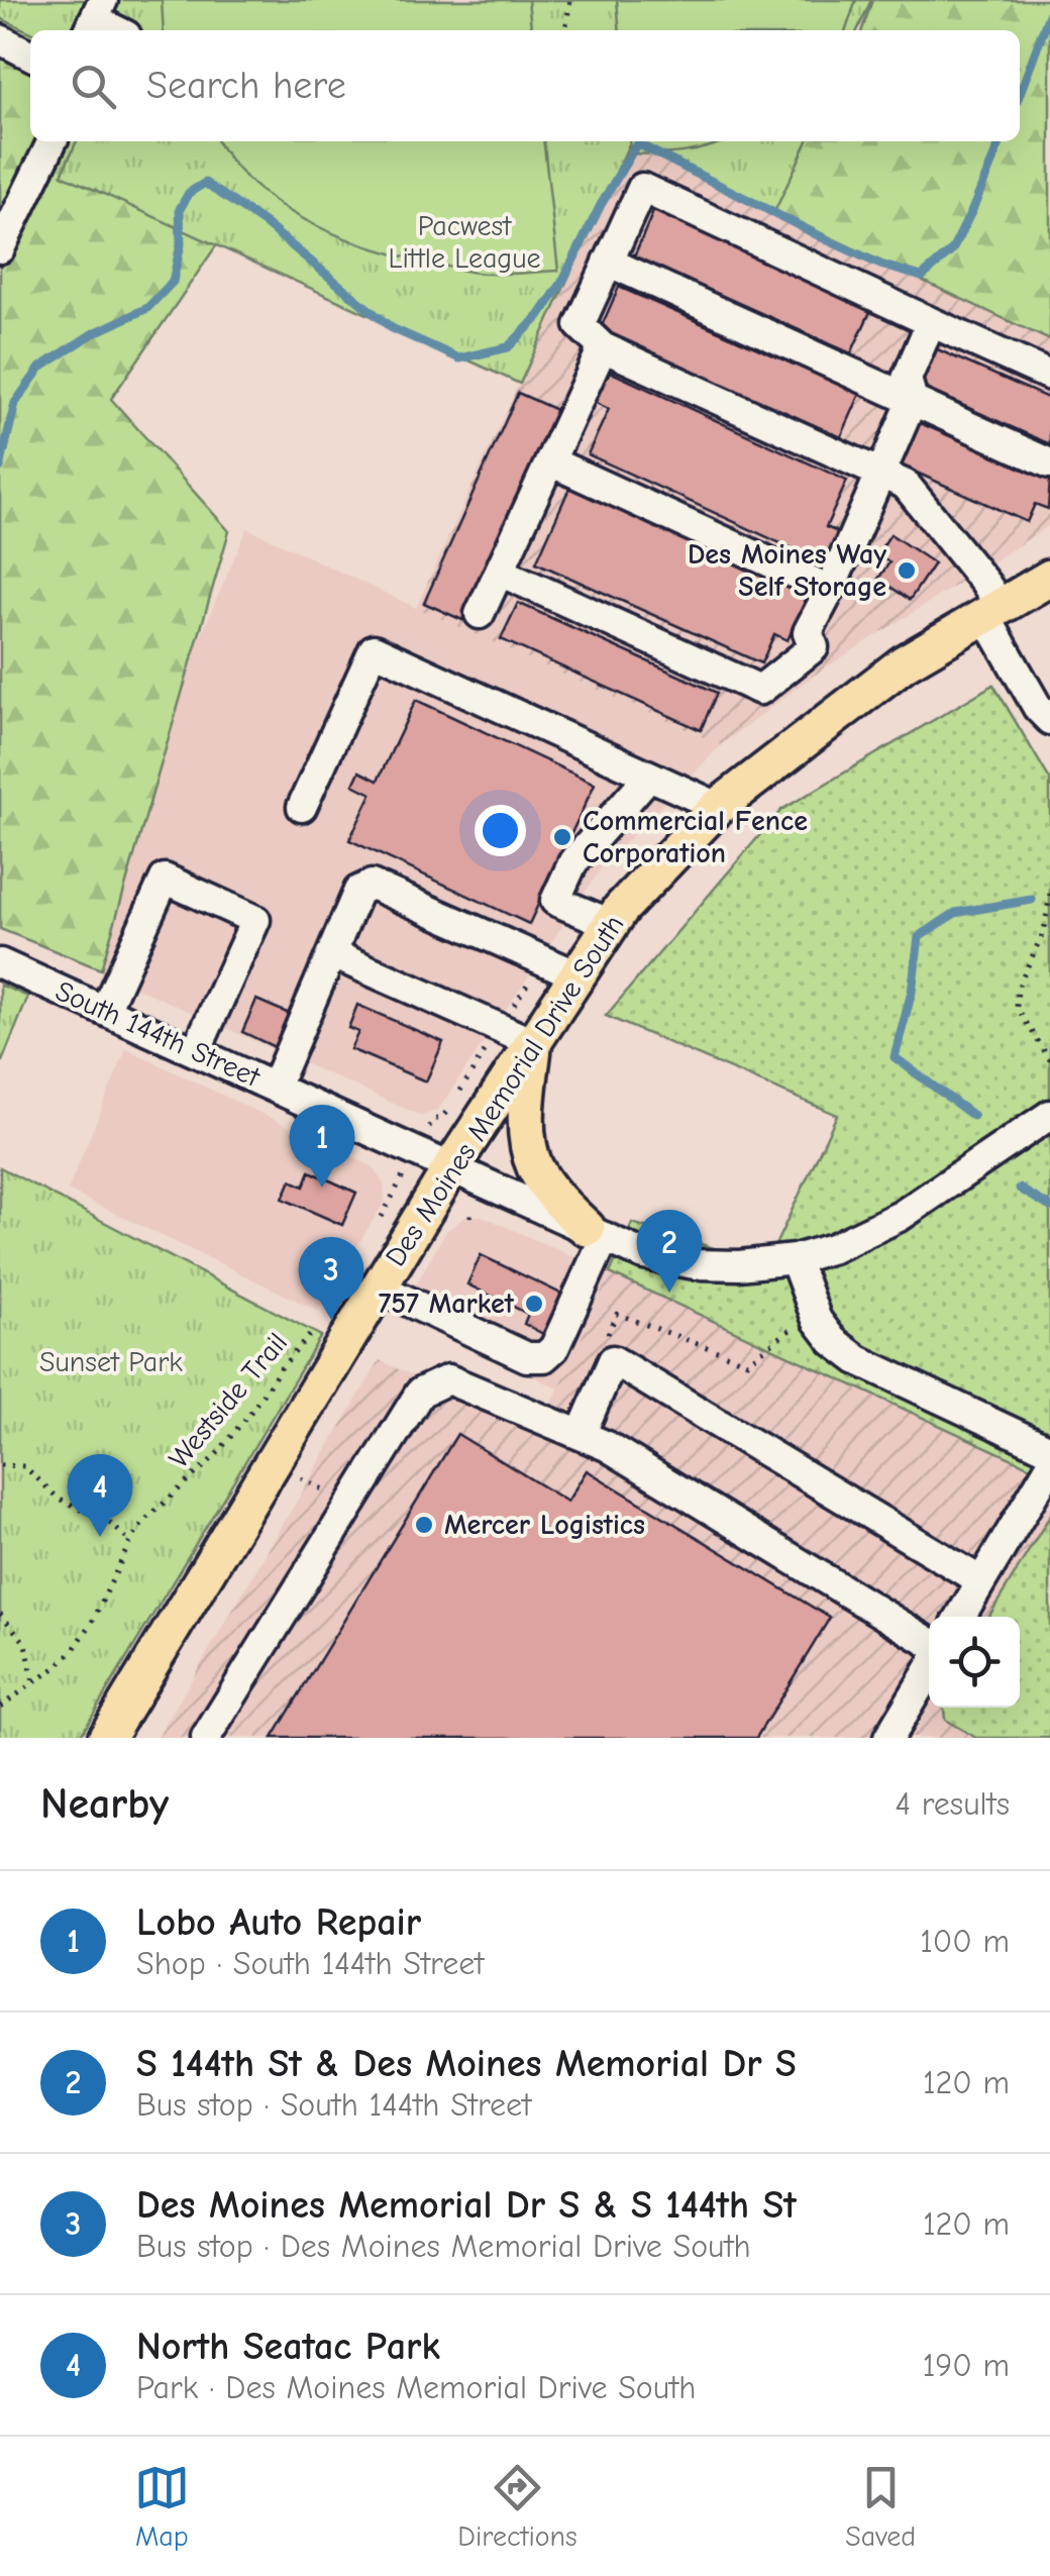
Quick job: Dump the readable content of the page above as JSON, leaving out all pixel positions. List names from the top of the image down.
{
  "streets": {
    "main road": ["Des Moines Memorial Drive South"],
    "street": ["South 144th Street"],
    "path": ["Westside Trail"]
  },
  "crossings": [
    ["South 144th Street", "Des Moines Memorial Drive South"]
  ],
  "parks": ["Pacwest Little League", "Sunset Park"],
  "places": [
    "Des Moines Way Self Storage",
    "Commercial Fence Corporation",
    "757 Market",
    "Mercer Logistics"
  ],
  "page": {
    "search": "Search here",
    "pins": [
      "1",
      "2",
      "3",
      "4"
    ],
    "heading": ["Nearby", "4 results"],
    "list": [
      {
        "mark": "1",
        "name": "Lobo Auto Repair",
        "note": "Shop · South 144th Street",
        "value": "100 m"
      },
      {
        "mark": "2",
        "name": "S 144th St & Des Moines Memorial Dr S",
        "note": "Bus stop · South 144th Street",
        "value": "120 m"
      },
      {
        "mark": "3",
        "name": "Des Moines Memorial Dr S & S 144th St",
        "note": "Bus stop · Des Moines Memorial Drive South",
        "value": "120 m"
      },
      {
        "mark": "4",
        "name": "North Seatac Park",
        "note": "Park · Des Moines Memorial Drive South",
        "value": "190 m"
      }
    ],
    "nav": ["Map", "Directions", "Saved"]
  }
}
